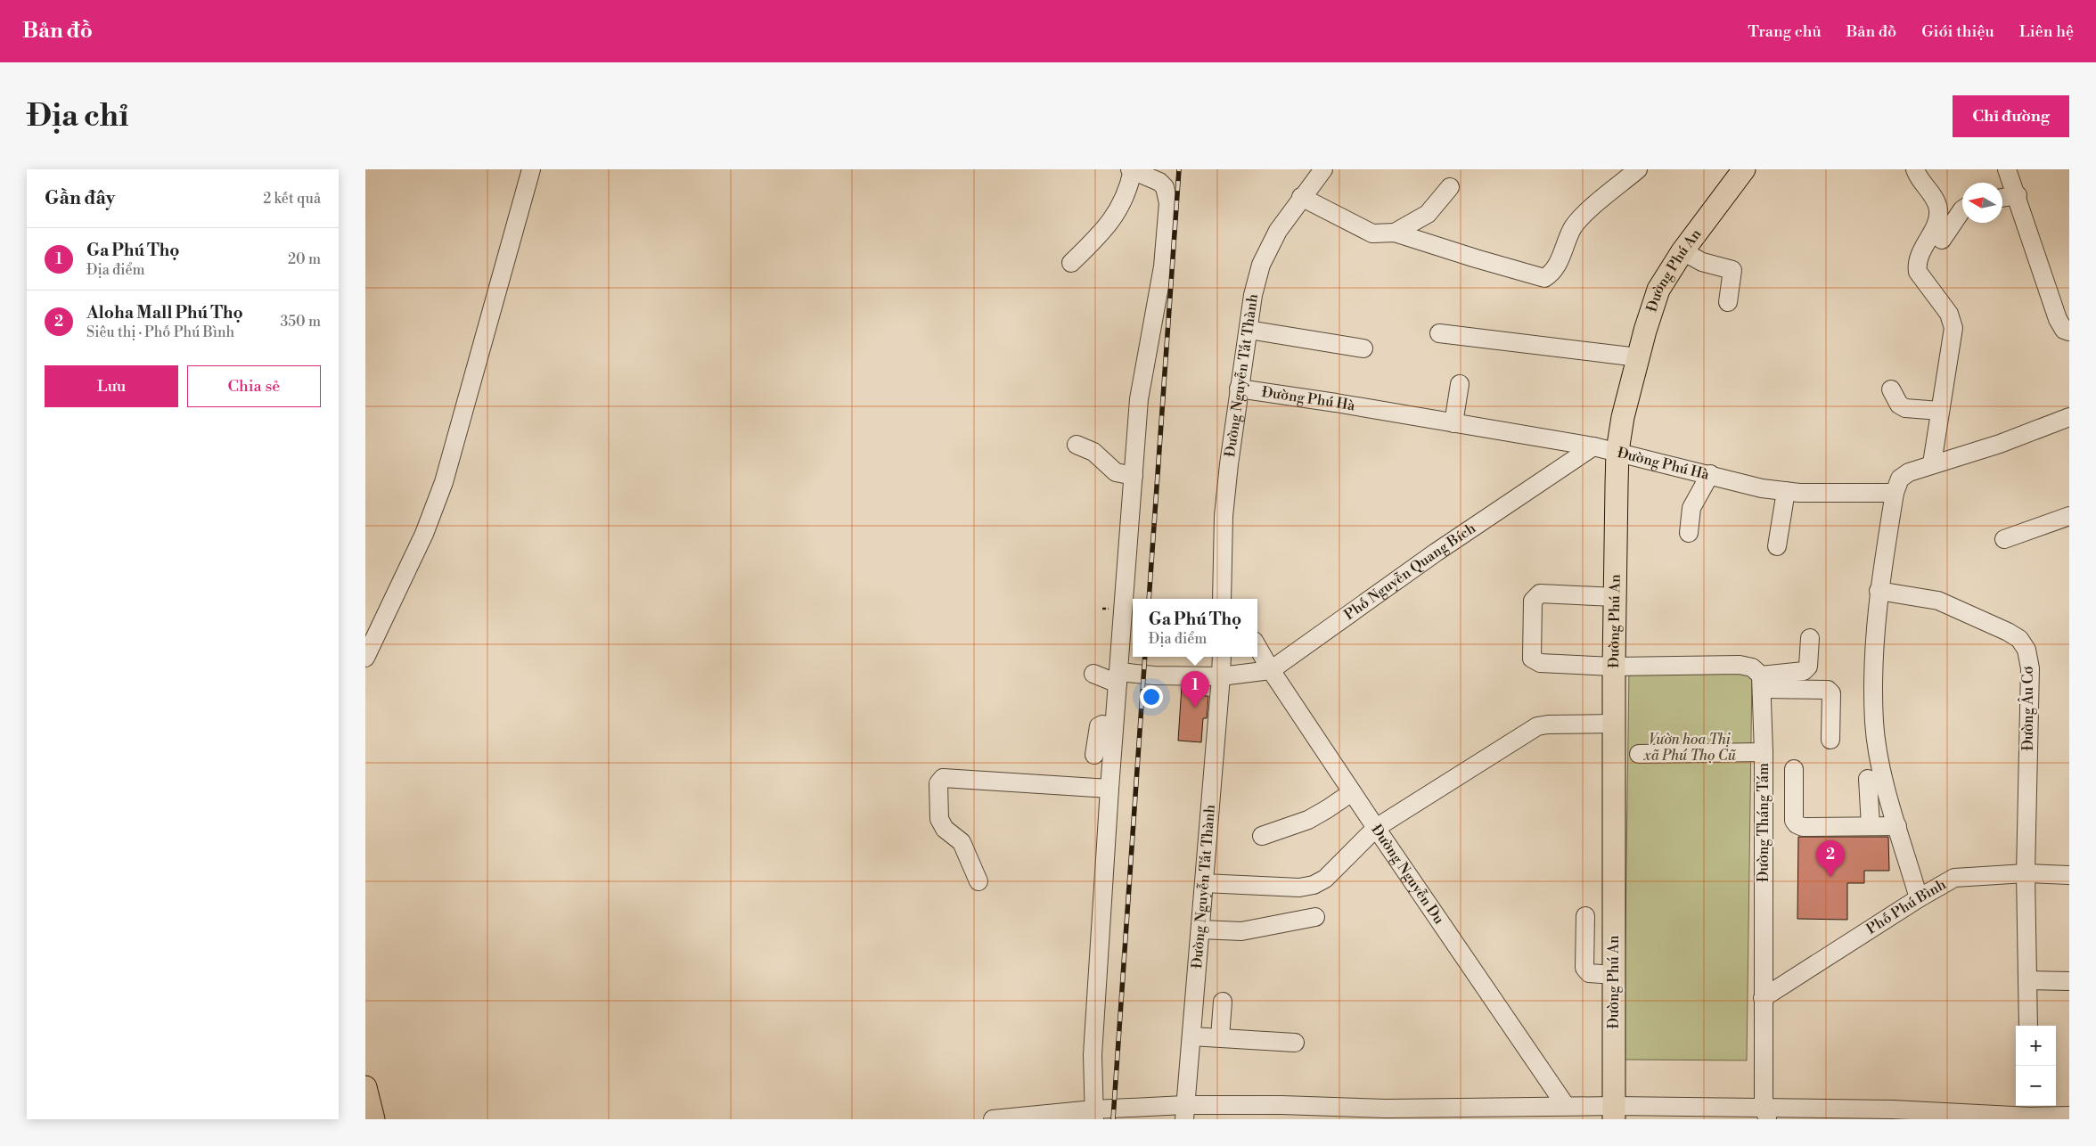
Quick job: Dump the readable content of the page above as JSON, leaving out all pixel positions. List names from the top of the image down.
{
  "streets": {
    "main road": ["Đường Phú An"],
    "street": [
      "Đường Nguyễn Tất Thành",
      "Đường Phú Hà",
      "Phố Nguyễn Quang Bích",
      "Đường Âu Cơ",
      "Đường Tháng Tám",
      "Đường Nguyễn Du",
      "Phố Phú Bình"
    ]
  },
  "crossings": [
    ["Đường Phú An", "Đường Phú Hà"],
    ["Đường Nguyễn Tất Thành", "Đường Phú Hà"],
    ["Đường Nguyễn Tất Thành", "Phố Nguyễn Quang Bích"],
    ["Đường Phú Hà", "Phố Nguyễn Quang Bích"],
    ["Phố Nguyễn Quang Bích", "Đường Nguyễn Du"],
    ["Đường Âu Cơ", "Phố Phú Bình"],
    ["Đường Tháng Tám", "Phố Phú Bình"]
  ],
  "parks": ["Vườn hoa Thị xã Phú Thọ Cũ"],
  "north": "left",
  "page": {
    "header": "Bản đồ",
    "nav": [
      "Trang chủ",
      "Bản đồ",
      "Giới thiệu",
      "Liên hệ"
    ],
    "buttons": [
      "Chỉ đường",
      ["Lưu", "Chia sẻ"]
    ],
    "title": "Địa chỉ",
    "heading": ["Gần đây", "2 kết quả"],
    "list": [
      {
        "mark": "1",
        "name": "Ga Phú Thọ",
        "note": "Địa điểm",
        "value": "20 m"
      },
      {
        "mark": "2",
        "name": "Aloha Mall Phú Thọ",
        "note": "Siêu thị · Phố Phú Bình",
        "value": "350 m"
      }
    ],
    "popup": ["Ga Phú Thọ", "Địa điểm"],
    "pins": ["1", "2"],
    "map_buttons": ["+", "−"]
  }
}
